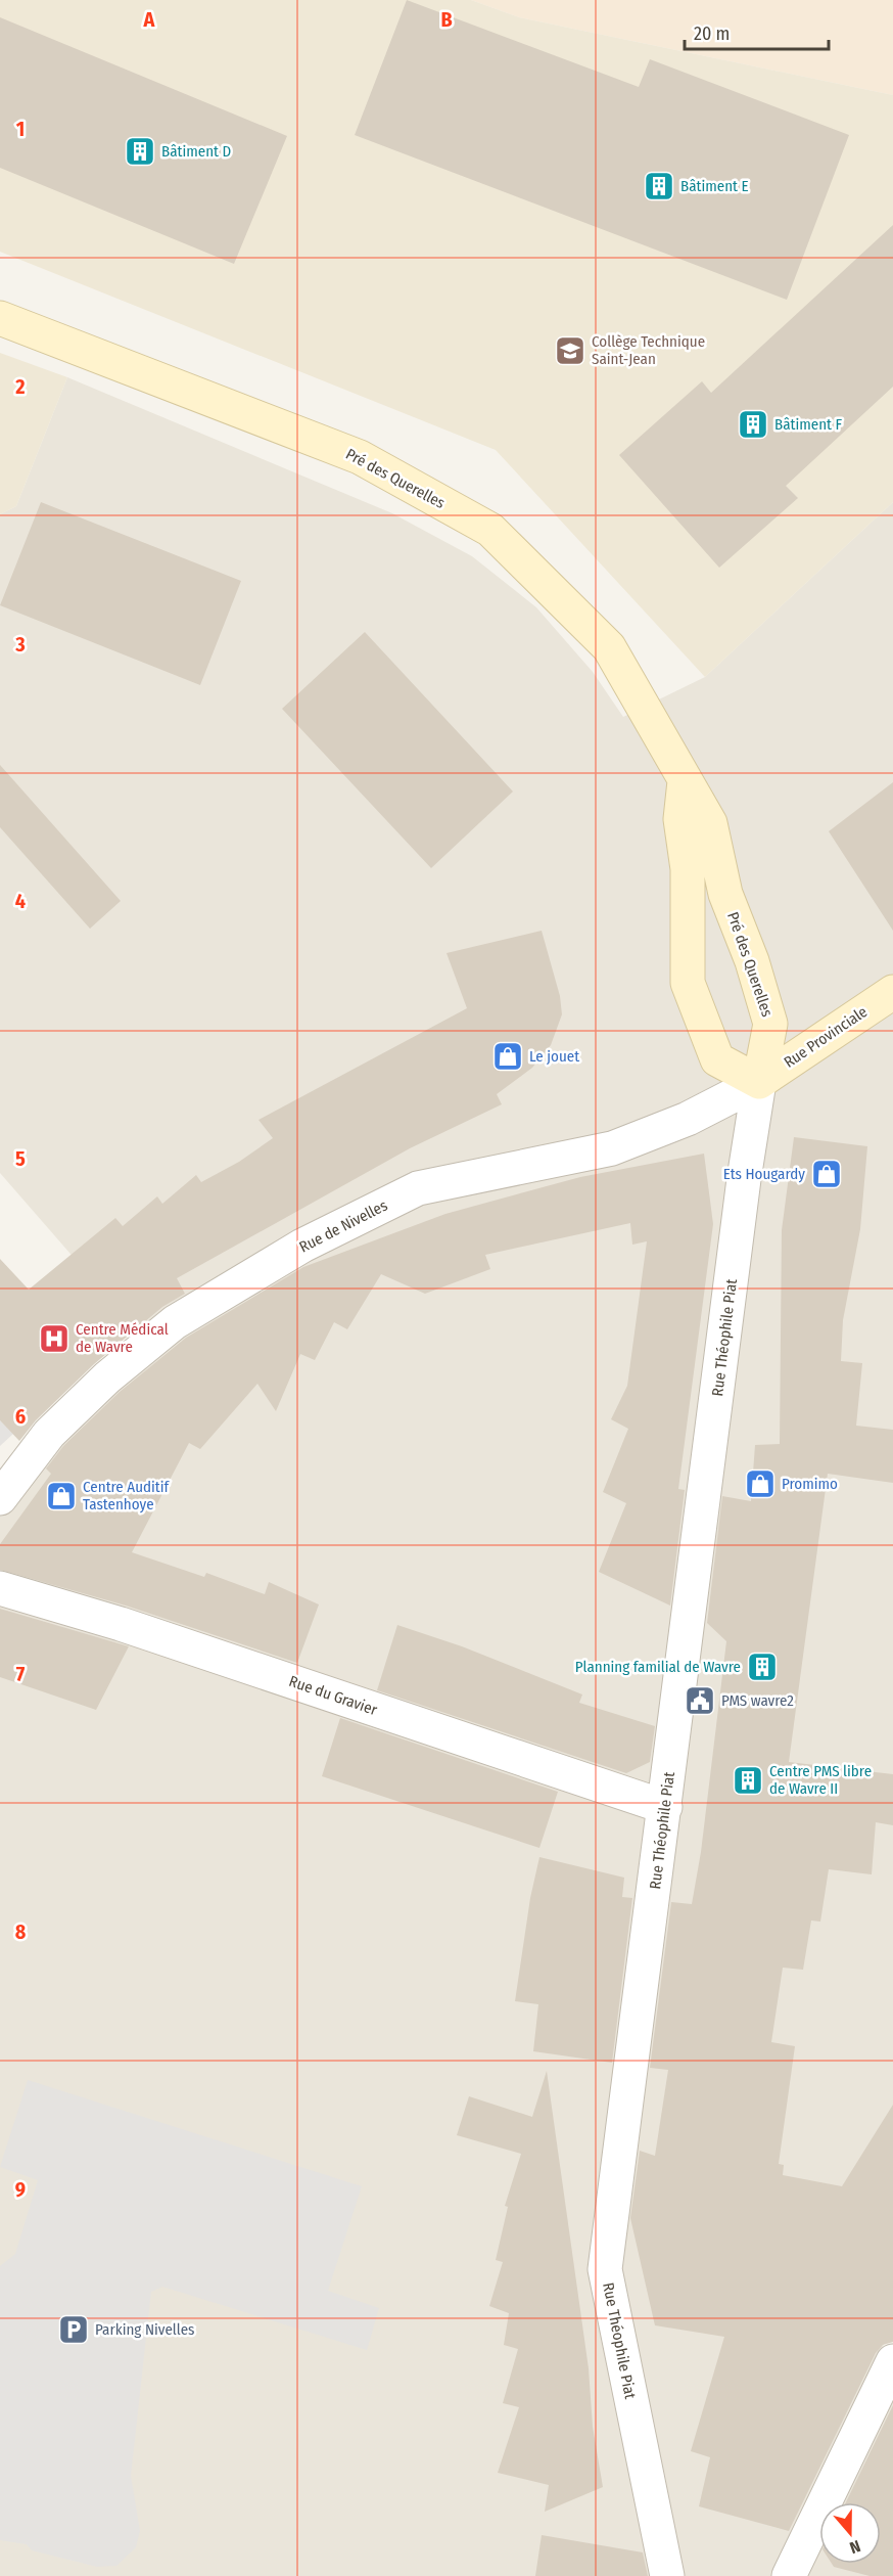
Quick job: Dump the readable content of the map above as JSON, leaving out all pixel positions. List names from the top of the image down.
{
  "streets": {
    "street": [
      "Pré des Querelles",
      "Rue Provinciale",
      "Rue de Nivelles",
      "Rue Théophile Piat",
      "Rue du Gravier"
    ]
  },
  "crossings": [
    ["Pré des Querelles", "Rue Provinciale"],
    ["Pré des Querelles", "Rue de Nivelles"],
    ["Pré des Querelles", "Rue Théophile Piat"],
    ["Rue Provinciale", "Rue de Nivelles"],
    ["Rue Provinciale", "Rue Théophile Piat"],
    ["Rue de Nivelles", "Rue Théophile Piat"],
    ["Rue Théophile Piat", "Rue du Gravier"]
  ],
  "places": {
    "building": [
      "Bâtiment D",
      "Bâtiment E",
      "Bâtiment F",
      "Planning familial de Wavre",
      "Centre PMS libre de Wavre II"
    ],
    "school or university": ["Collège Technique Saint-Jean"],
    "shop": [
      "Le jouet",
      "Ets Hougardy",
      "Promimo",
      "Centre Auditif Tastenhoye"
    ],
    "hospital": ["Centre Médical de Wavre"],
    "public building": ["PMS wavre2"],
    "parking": ["Parking Nivelles"]
  },
  "scale_bar": "20 m",
  "north": "bottom",
  "grid": {
    "columns": ["A", "B"],
    "rows": [
      "1",
      "2",
      "3",
      "4",
      "5",
      "6",
      "7",
      "8",
      "9"
    ]
  }
}
